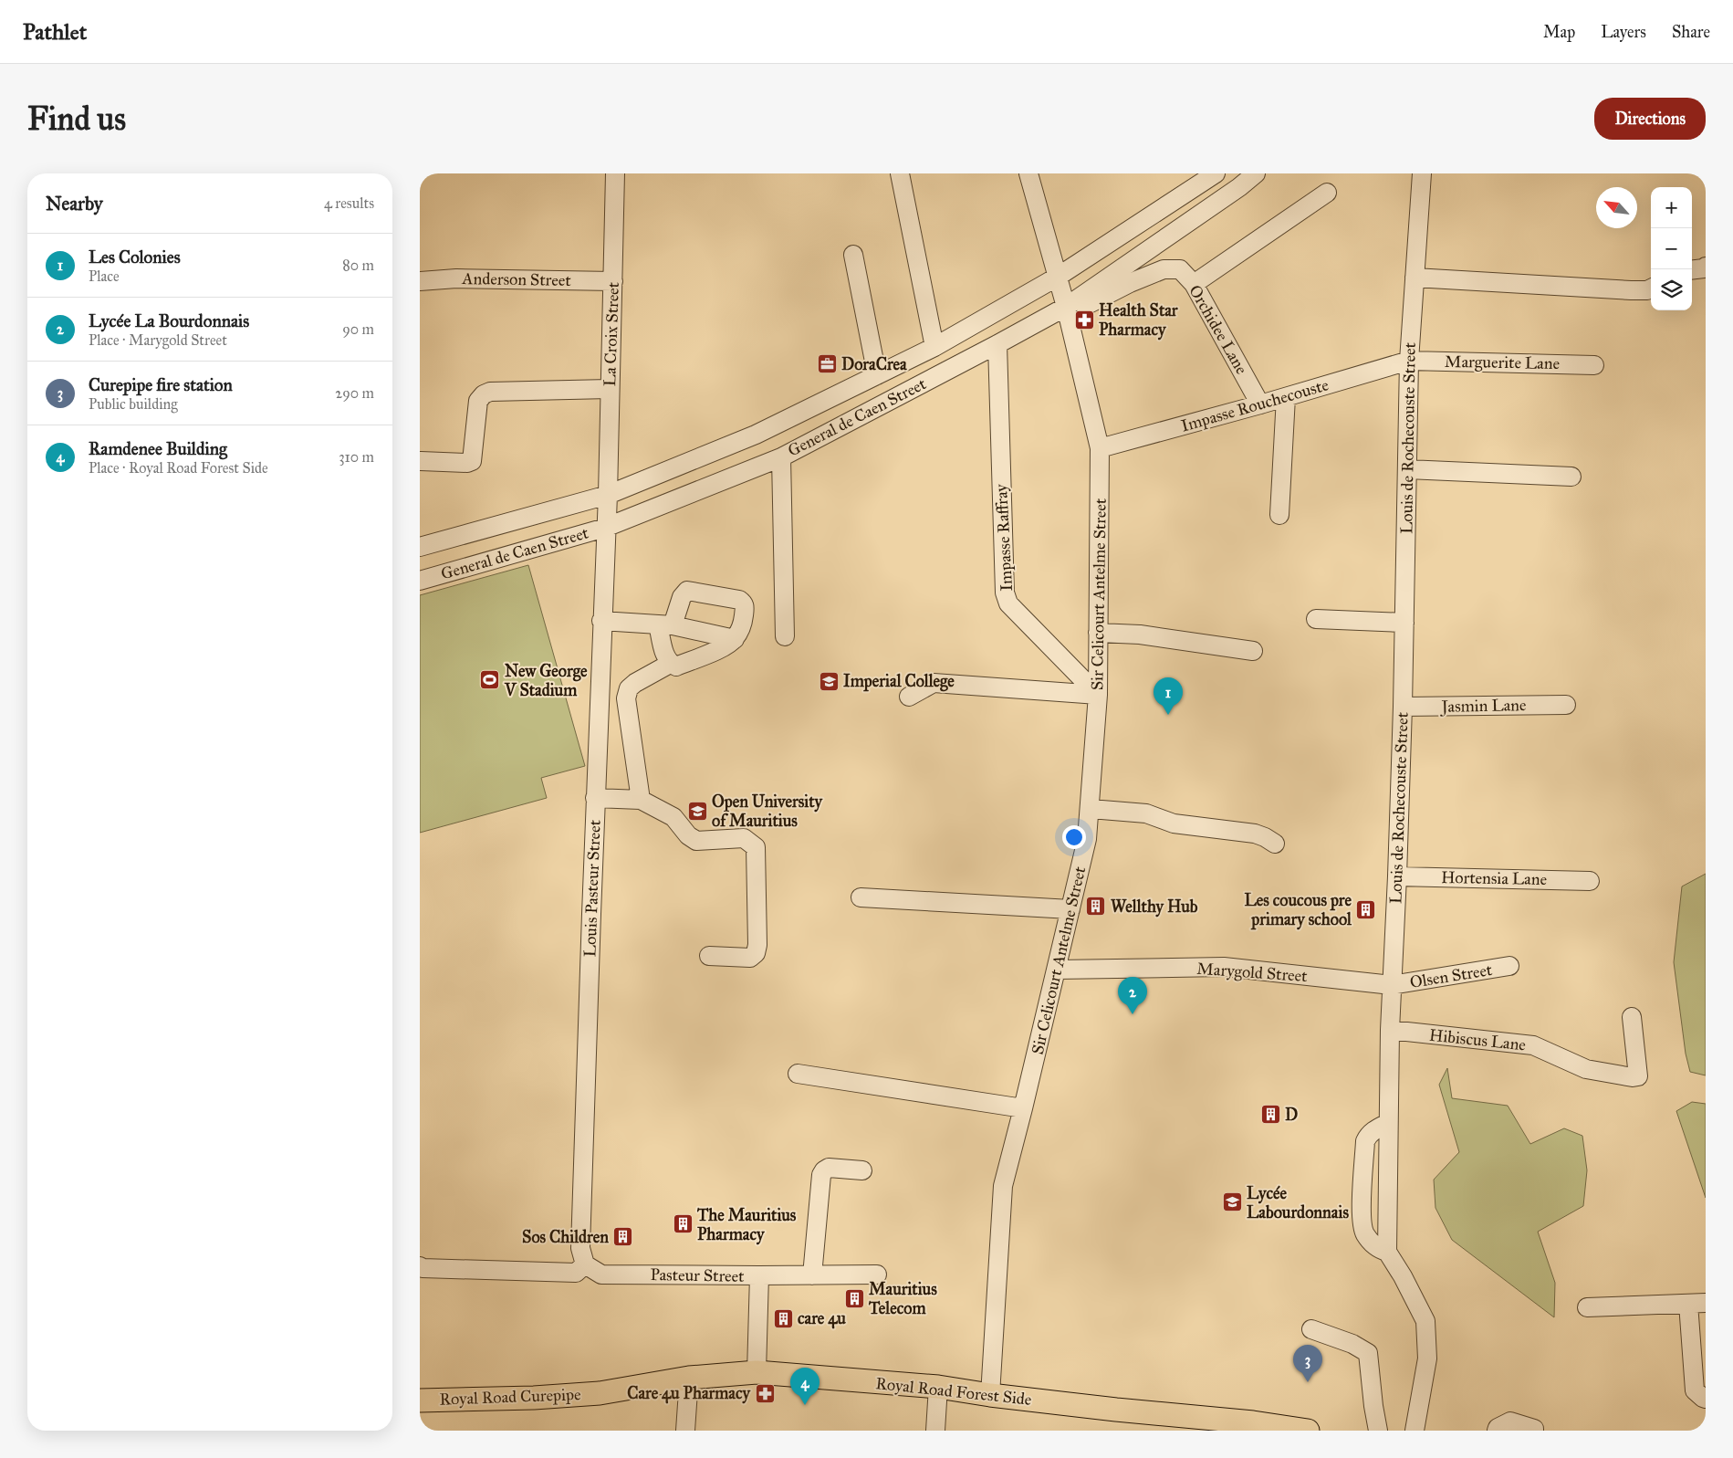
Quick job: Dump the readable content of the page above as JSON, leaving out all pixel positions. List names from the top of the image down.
{
  "streets": {
    "main road": ["Royal Road Forest Side", "Royal Road Curepipe"],
    "street": [
      "Anderson Street",
      "Orchidee Lane",
      "La Croix Street",
      "Marguerite Lane",
      "Impasse Rouchecouste",
      "General de Caen Street",
      "Louis de Rochecouste Street",
      "Impasse Raffray",
      "Sir Celicourt Antelme Street",
      "Jasmin Lane",
      "Hortensia Lane",
      "Louis Pasteur Street",
      "Marygold Street",
      "Olsen Street",
      "Hibiscus Lane",
      "Pasteur Street"
    ]
  },
  "crossings": [
    ["Anderson Street", "La Croix Street"],
    ["Orchidee Lane", "Impasse Rouchecouste"],
    ["Orchidee Lane", "General de Caen Street"],
    ["Orchidee Lane", "Sir Celicourt Antelme Street"],
    ["La Croix Street", "General de Caen Street"],
    ["La Croix Street", "Louis Pasteur Street"],
    ["Marguerite Lane", "Impasse Rouchecouste"],
    ["Marguerite Lane", "Louis de Rochecouste Street"],
    ["Impasse Rouchecouste", "Louis de Rochecouste Street"],
    ["Impasse Rouchecouste", "Sir Celicourt Antelme Street"],
    ["General de Caen Street", "Impasse Raffray"],
    ["General de Caen Street", "Sir Celicourt Antelme Street"],
    ["General de Caen Street", "Louis Pasteur Street"],
    ["Louis de Rochecouste Street", "Jasmin Lane"],
    ["Louis de Rochecouste Street", "Hortensia Lane"],
    ["Louis de Rochecouste Street", "Marygold Street"],
    ["Louis de Rochecouste Street", "Olsen Street"],
    ["Louis de Rochecouste Street", "Hibiscus Lane"],
    ["Impasse Raffray", "Sir Celicourt Antelme Street"],
    ["Sir Celicourt Antelme Street", "Marygold Street"],
    ["Sir Celicourt Antelme Street", "Royal Road Forest Side"],
    ["Louis Pasteur Street", "Pasteur Street"],
    ["Marygold Street", "Olsen Street"],
    ["Pasteur Street", "Royal Road Forest Side"],
    ["Royal Road Forest Side", "Royal Road Curepipe"]
  ],
  "places": {
    "pharmacy": ["Health Star Pharmacy", "Care 4u Pharmacy"],
    "office": ["DoraCrea"],
    "sports": ["New George V Stadium"],
    "school or university": ["Imperial College", "Open University of Mauritius", "Lycée Labourdonnais"],
    "building": [
      "Wellthy Hub",
      "Les coucous pre primary school",
      "D",
      "The Mauritius Pharmacy",
      "Sos Children",
      "Mauritius Telecom",
      "care 4u"
    ]
  },
  "north": "top left",
  "page": {
    "header": "Pathlet",
    "nav": ["Map", "Layers", "Share"],
    "buttons": "Directions",
    "title": "Find us",
    "heading": ["Nearby", "4 results"],
    "map_buttons": ["+", "−"],
    "list": [
      {
        "mark": "1",
        "name": "Les Colonies",
        "note": "Place",
        "value": "80 m"
      },
      {
        "mark": "2",
        "name": "Lycée La Bourdonnais",
        "note": "Place · Marygold Street",
        "value": "90 m"
      },
      {
        "mark": "3",
        "name": "Curepipe fire station",
        "note": "Public building",
        "value": "290 m"
      },
      {
        "mark": "4",
        "name": "Ramdenee Building",
        "note": "Place · Royal Road Forest Side",
        "value": "310 m"
      }
    ],
    "pins": [
      "1",
      "2",
      "3",
      "4"
    ]
  }
}
